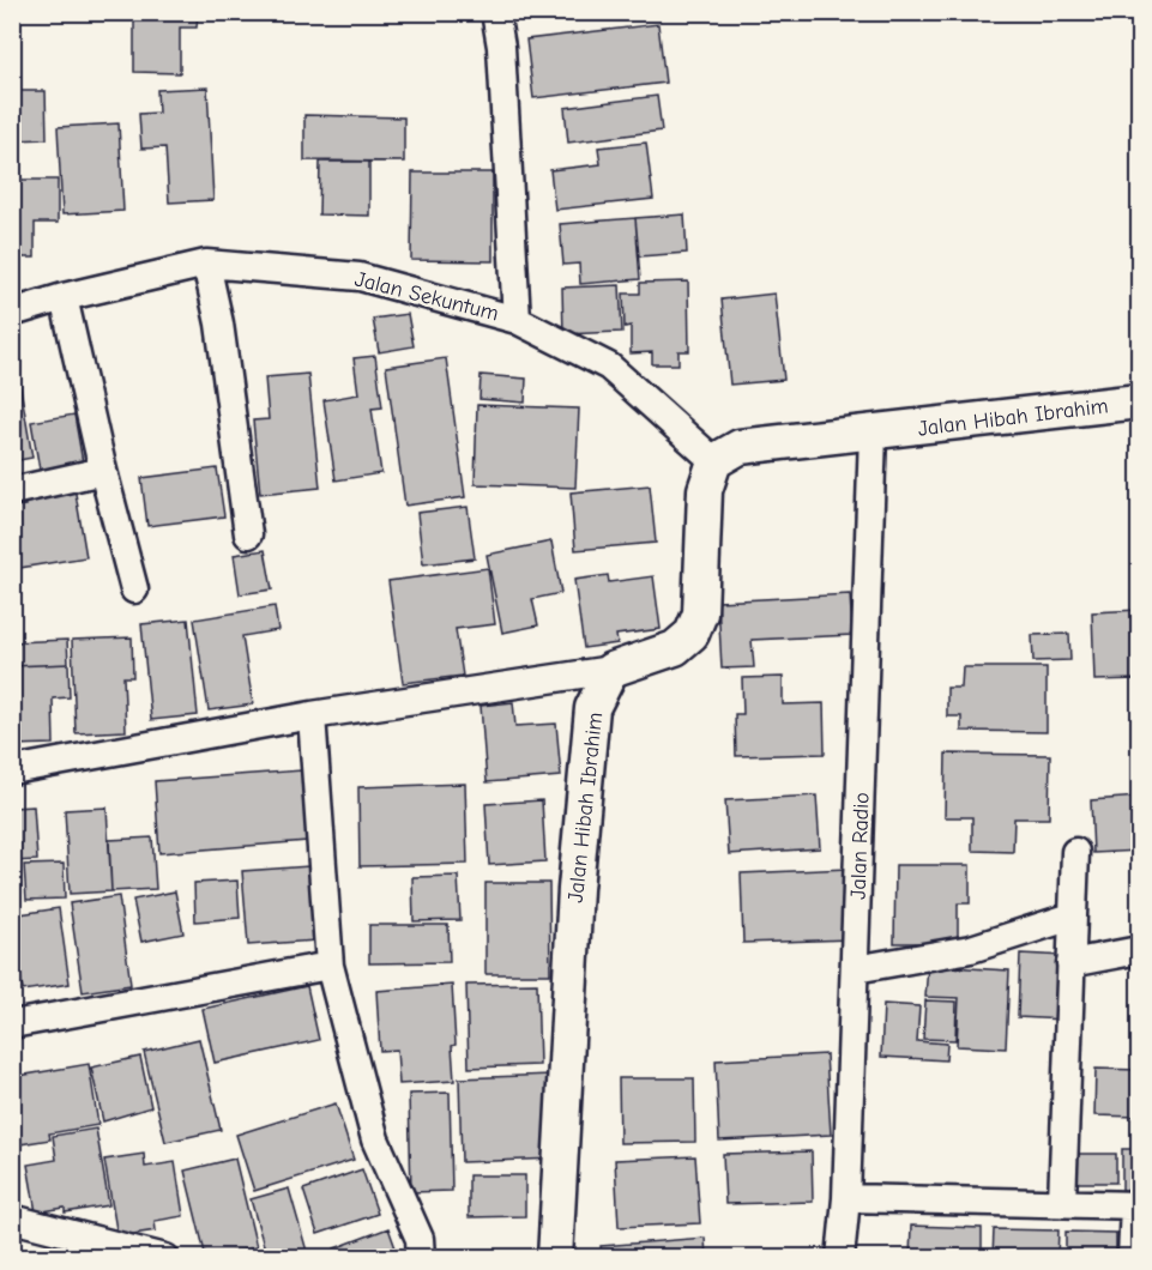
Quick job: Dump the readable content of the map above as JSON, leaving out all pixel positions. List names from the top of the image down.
{
  "streets": {
    "street": ["Jalan Sekuntum", "Jalan Hibah Ibrahim", "Jalan Radio"]
  },
  "crossings": [
    ["Jalan Sekuntum", "Jalan Hibah Ibrahim"],
    ["Jalan Hibah Ibrahim", "Jalan Radio"]
  ]
}
